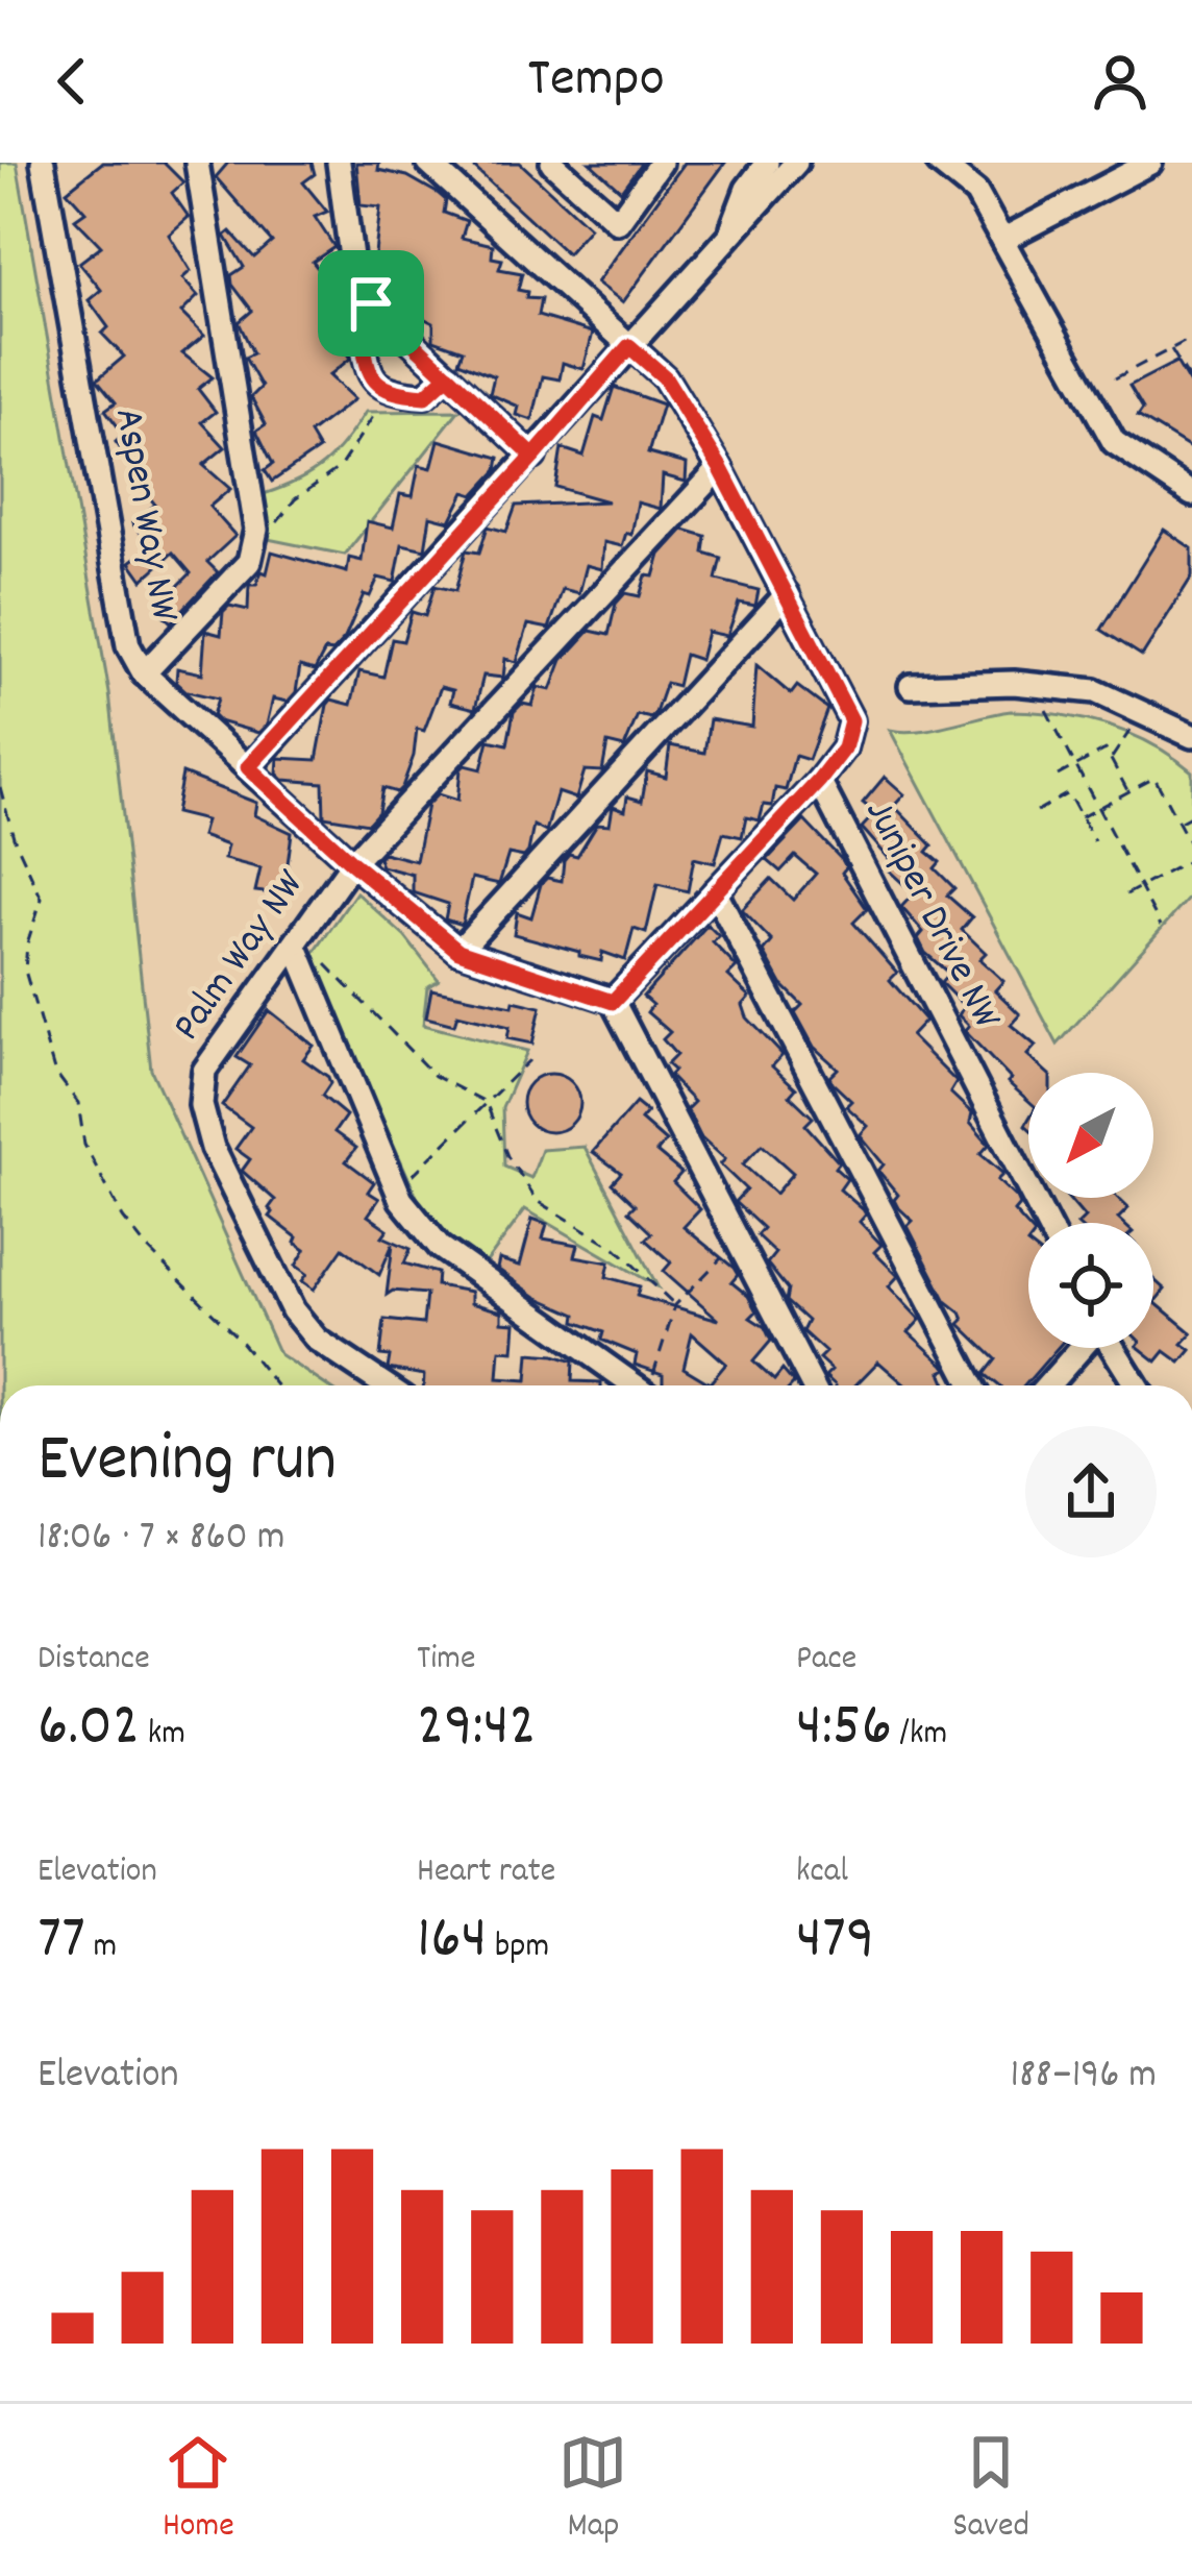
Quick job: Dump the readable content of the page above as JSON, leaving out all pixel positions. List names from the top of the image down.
{
  "streets": {
    "street": ["Aspen Way NW", "Juniper Drive NW", "Palm Way NW"]
  },
  "crossings": [
    ["Aspen Way NW", "Palm Way NW"],
    ["Juniper Drive NW", "Palm Way NW"]
  ],
  "north": "bottom left",
  "page": {
    "header": "Tempo",
    "heading": ["Evening run", "18:06 · 7 × 860 m"],
    "stats": [
      ["Distance", "6.02 km"],
      ["Time", "29:42"],
      ["Pace", "4:56 /km"],
      ["Elevation", "77 m"],
      ["Heart rate", "164 bpm"],
      ["kcal", "479"]
    ],
    "chart": ["Elevation", "188–196 m"],
    "tabs": ["Home", "Map", "Saved"]
  }
}
